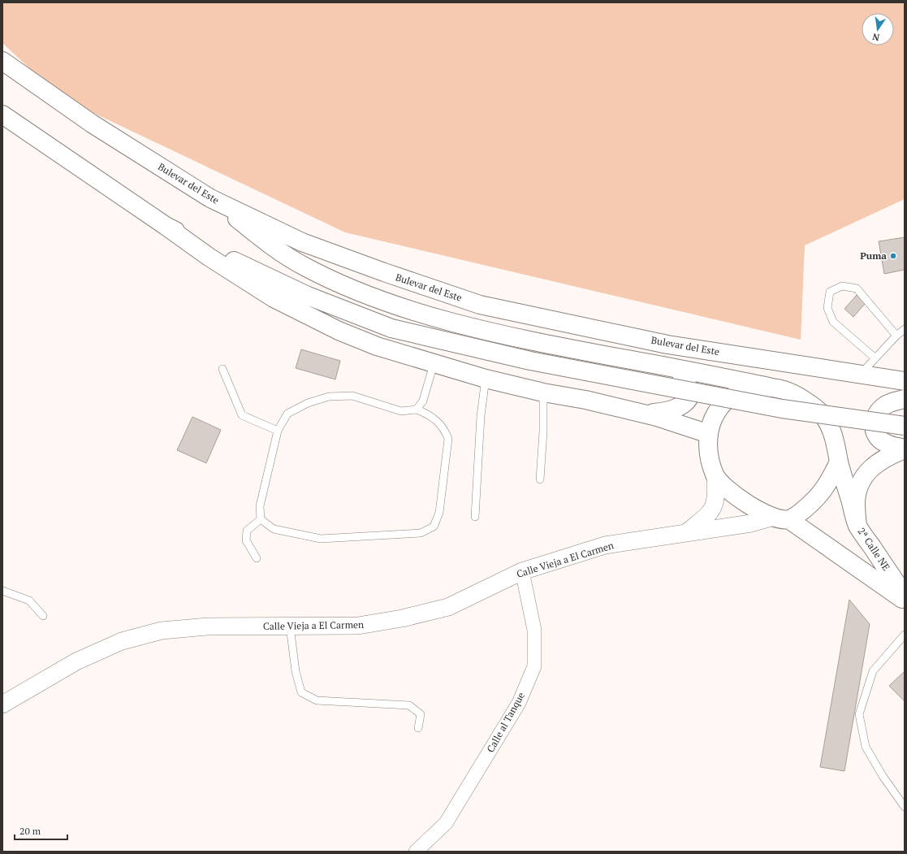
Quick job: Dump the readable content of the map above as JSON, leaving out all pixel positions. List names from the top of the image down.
{
  "streets": {
    "main road": ["Bulevar del Este", "2ª Calle NE"],
    "street": ["Calle Vieja a El Carmen", "Calle al Tanque"]
  },
  "crossings": [
    ["2ª Calle NE", "Calle Vieja a El Carmen"],
    ["Calle Vieja a El Carmen", "Calle al Tanque"]
  ],
  "places": ["Puma"],
  "scale_bar": "20 m",
  "north": "bottom"
}
